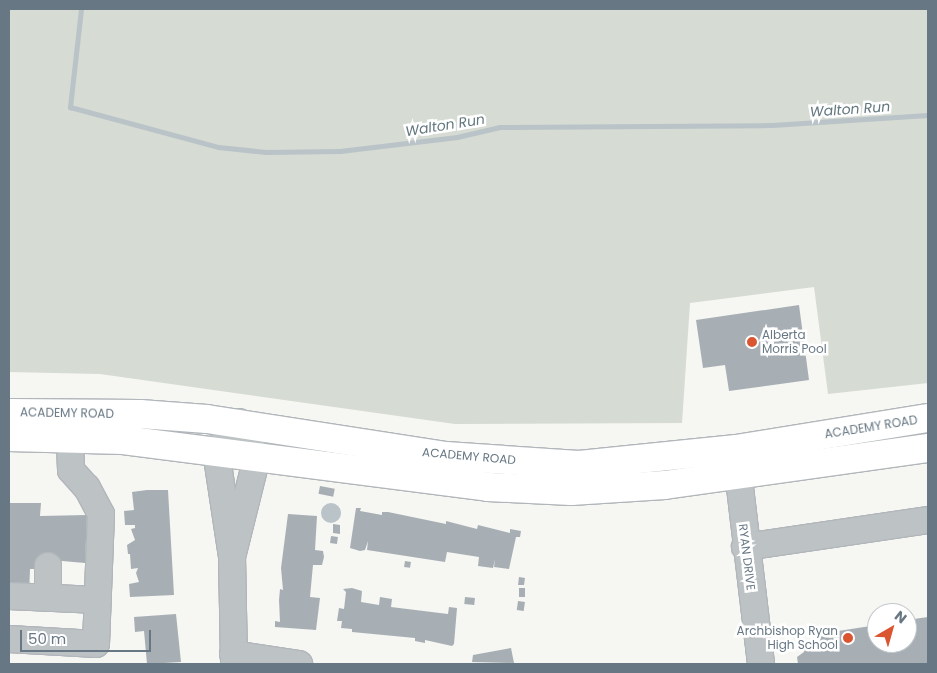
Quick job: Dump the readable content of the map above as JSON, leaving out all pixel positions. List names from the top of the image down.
{
  "streets": {
    "main road": ["ACADEMY ROAD"],
    "street": ["RYAN DRIVE"]
  },
  "crossings": [
    ["ACADEMY ROAD", "RYAN DRIVE"]
  ],
  "water": ["Walton Run"],
  "places": ["Alberta Morris Pool", "Archbishop Ryan High School"],
  "scale_bar": "50 m",
  "north": "top right"
}
